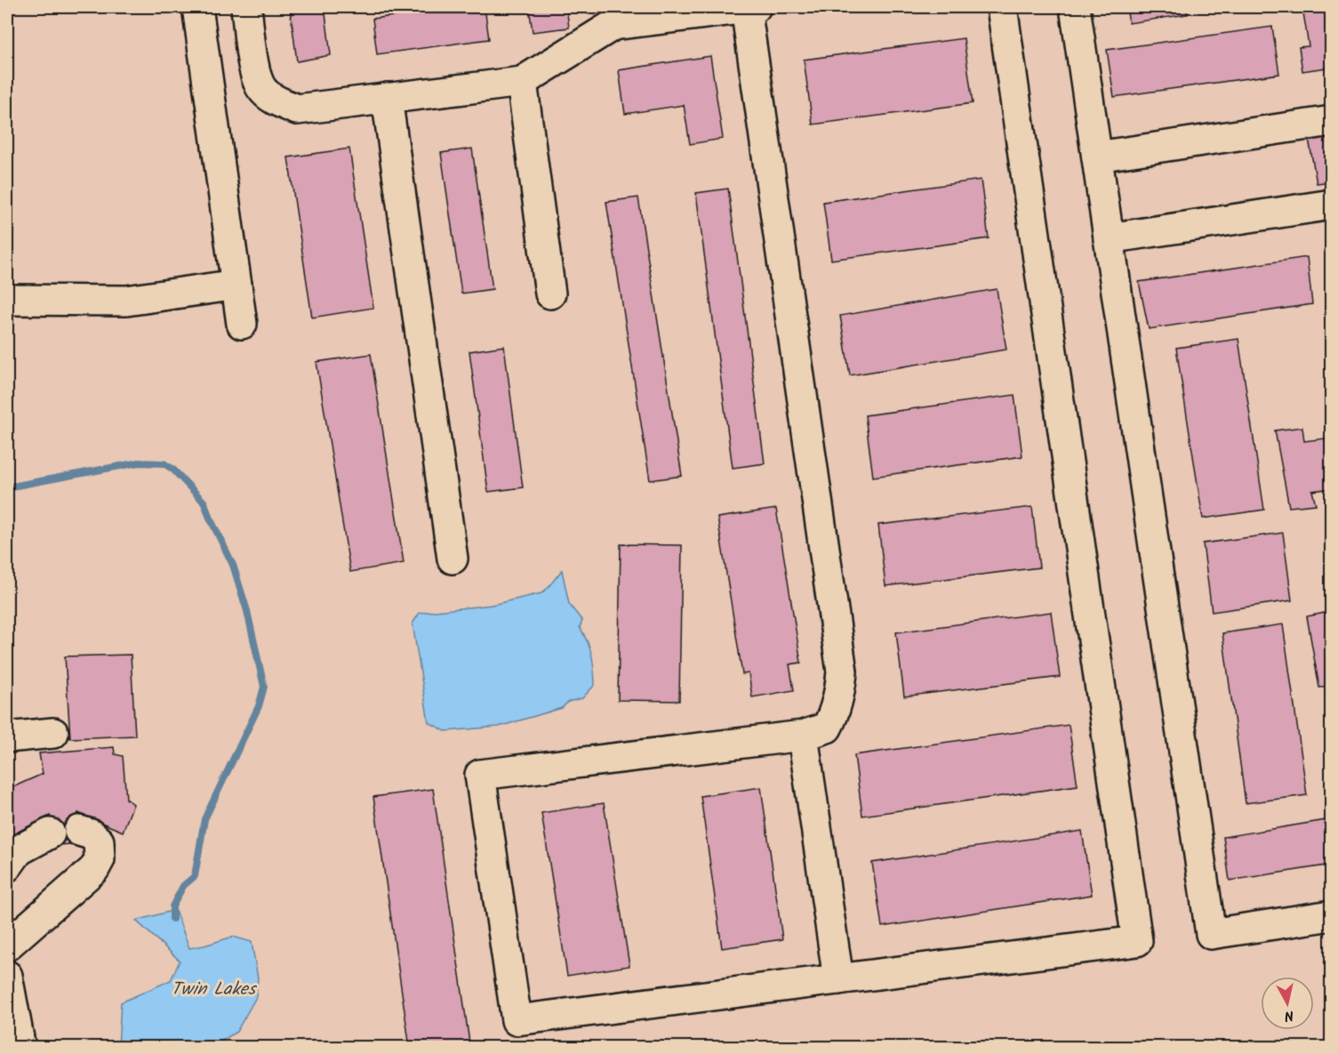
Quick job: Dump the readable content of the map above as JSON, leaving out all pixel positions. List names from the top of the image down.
{
  "water": ["Twin Lakes"],
  "north": "bottom"
}
